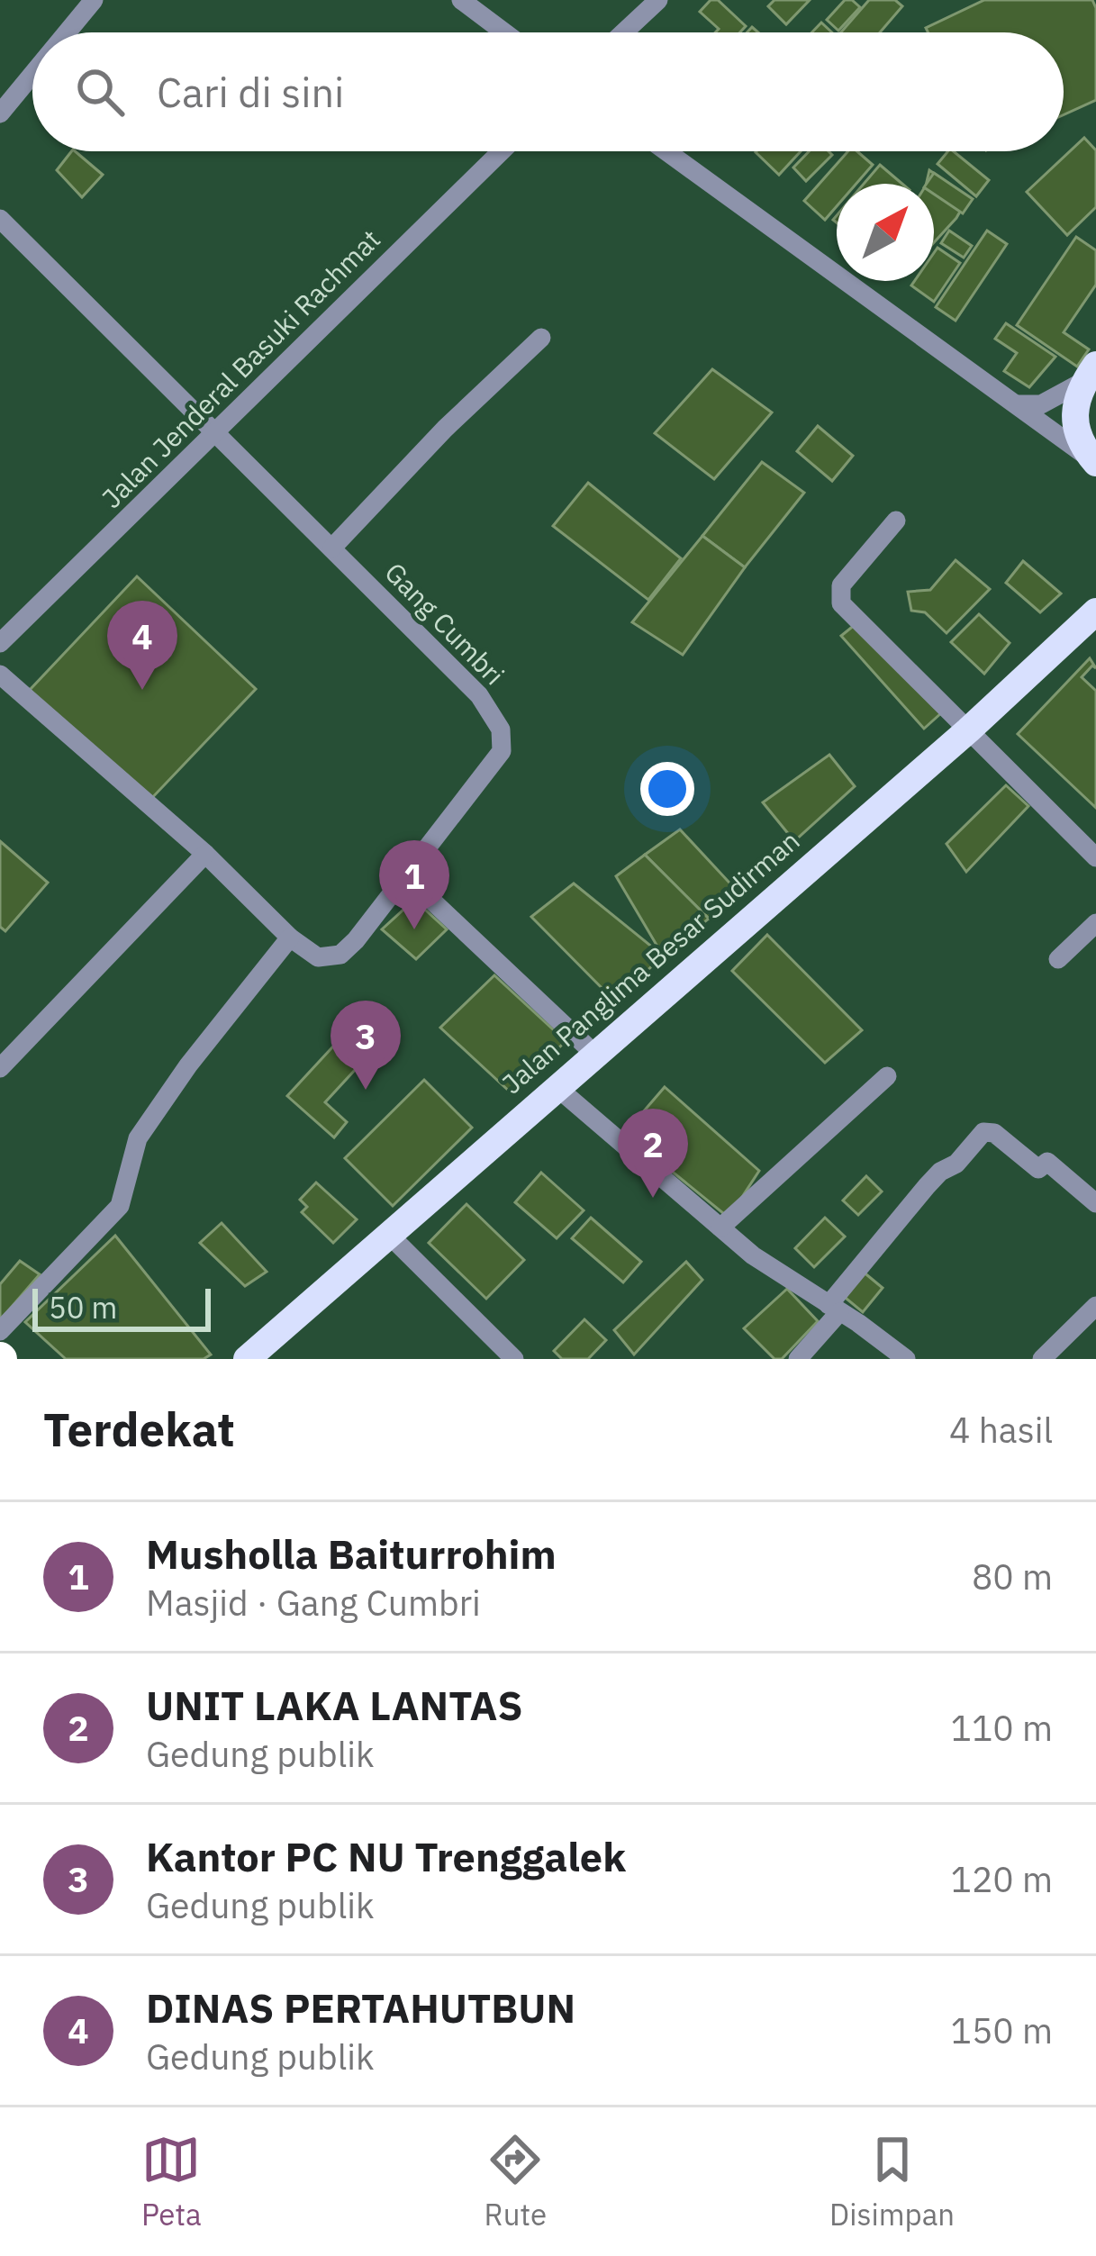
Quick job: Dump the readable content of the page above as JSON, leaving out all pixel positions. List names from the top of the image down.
{
  "streets": {
    "main road": ["Jalan Panglima Besar Sudirman"],
    "street": ["Jalan Jenderal Basuki Rachmat", "Gang Cumbri"]
  },
  "crossings": [
    ["Jalan Jenderal Basuki Rachmat", "Gang Cumbri"]
  ],
  "scale_bar": "50 m",
  "north": "top right",
  "page": {
    "search": "Cari di sini",
    "pins": [
      "4",
      "1",
      "3",
      "2"
    ],
    "scale": "50 m",
    "heading": ["Terdekat", "4 hasil"],
    "list": [
      {
        "mark": "1",
        "name": "Musholla Baiturrohim",
        "note": "Masjid · Gang Cumbri",
        "value": "80 m"
      },
      {
        "mark": "2",
        "name": "UNIT LAKA LANTAS",
        "note": "Gedung publik",
        "value": "110 m"
      },
      {
        "mark": "3",
        "name": "Kantor PC NU Trenggalek",
        "note": "Gedung publik",
        "value": "120 m"
      },
      {
        "mark": "4",
        "name": "DINAS PERTAHUTBUN",
        "note": "Gedung publik",
        "value": "150 m"
      }
    ],
    "nav": ["Peta", "Rute", "Disimpan"]
  }
}
